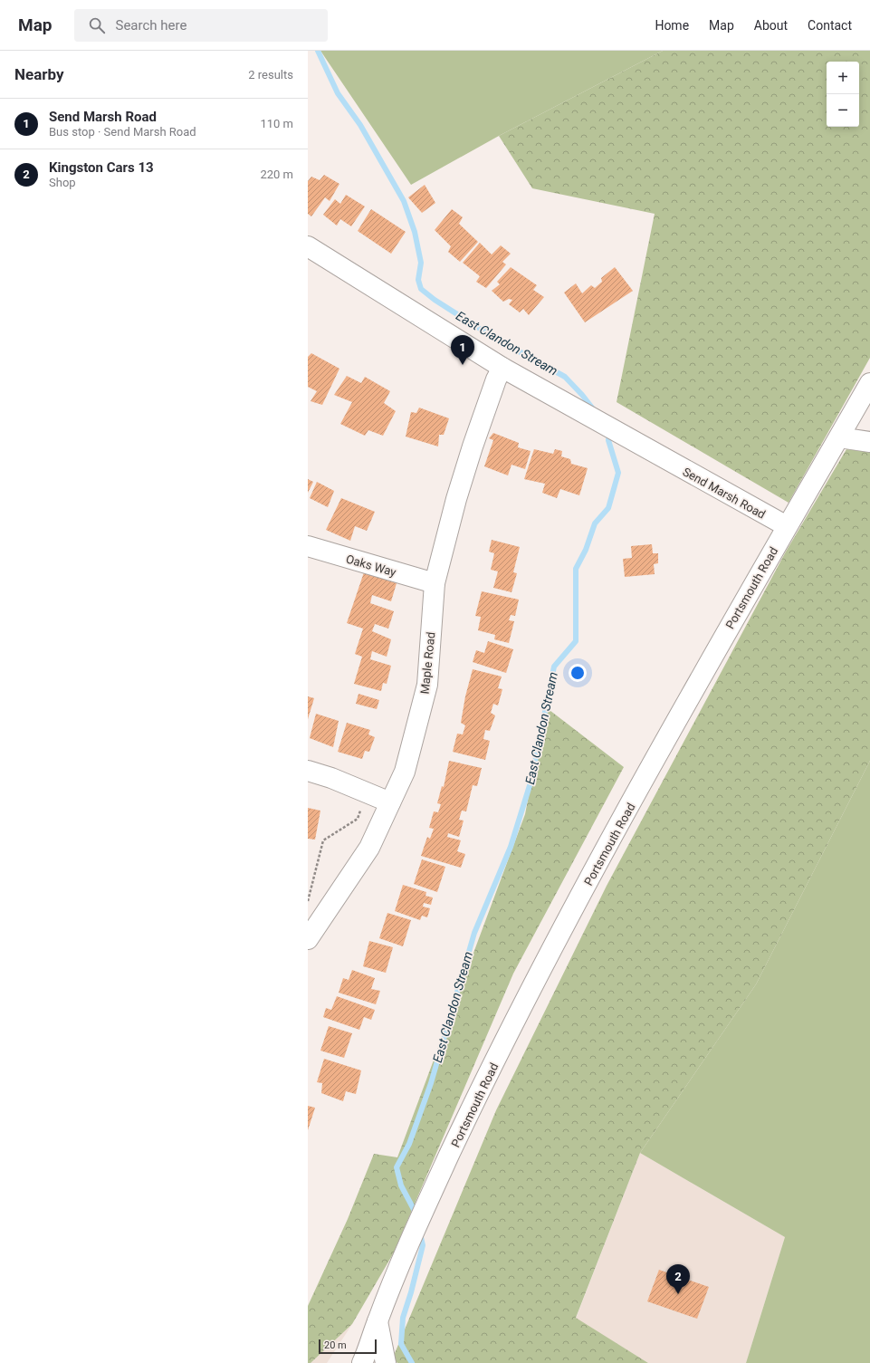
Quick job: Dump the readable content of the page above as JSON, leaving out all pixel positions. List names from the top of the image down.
{
  "streets": {
    "main road": [
      "Send Marsh Road",
      "Oaks Way",
      "Portsmouth Road",
      "Maple Road"
    ]
  },
  "crossings": [
    ["Send Marsh Road", "Portsmouth Road"],
    ["Send Marsh Road", "Maple Road"],
    ["Oaks Way", "Maple Road"]
  ],
  "water": ["East Clandon Stream"],
  "scale_bar": "20 m",
  "page": {
    "header": "Map",
    "search": "Search here",
    "nav": [
      "Home",
      "Map",
      "About",
      "Contact"
    ],
    "heading": ["Nearby", "2 results"],
    "map_buttons": ["+", "−"],
    "list": [
      {
        "mark": "1",
        "name": "Send Marsh Road",
        "note": "Bus stop · Send Marsh Road",
        "value": "110 m"
      },
      {
        "mark": "2",
        "name": "Kingston Cars 13",
        "note": "Shop",
        "value": "220 m"
      }
    ],
    "pins": ["1", "2"],
    "scale": "20 m"
  }
}
